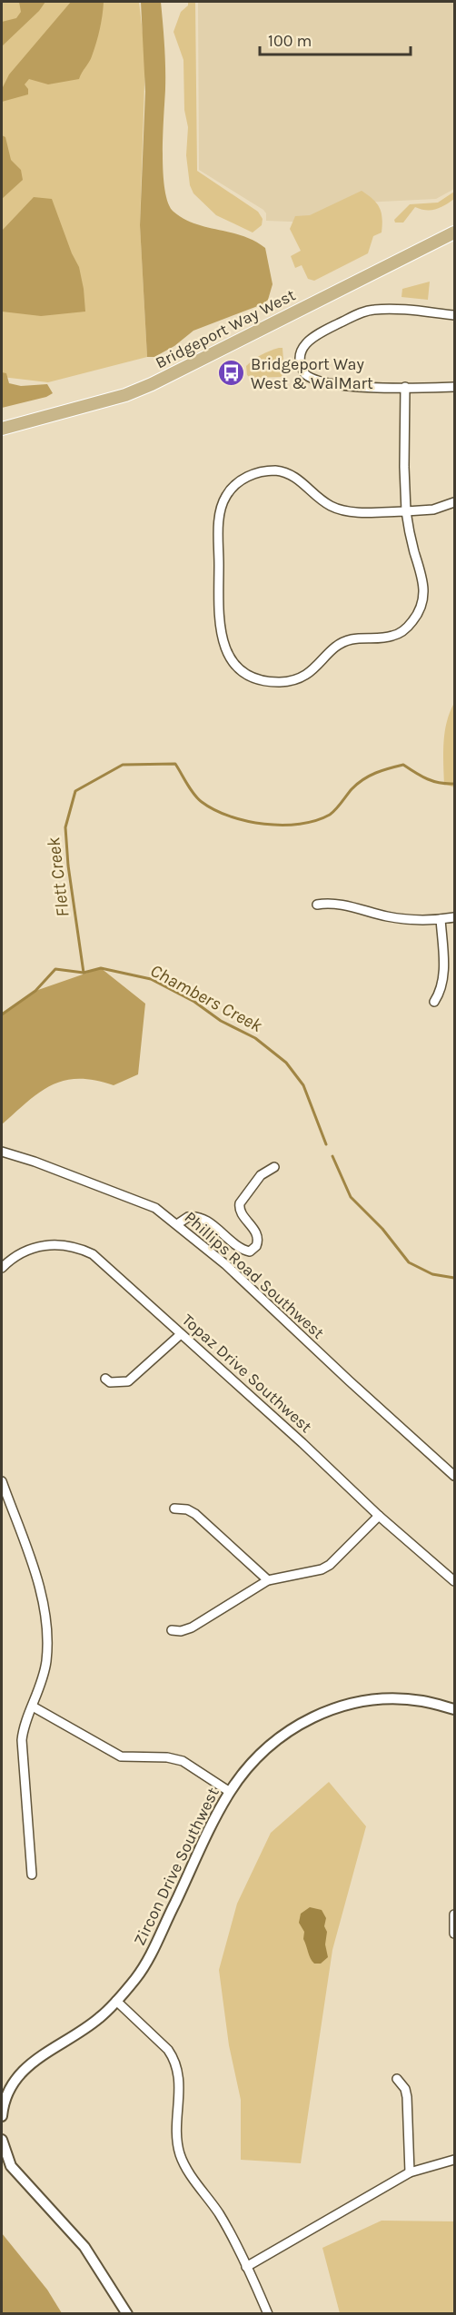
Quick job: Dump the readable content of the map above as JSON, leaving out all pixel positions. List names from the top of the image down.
{
  "streets": {
    "main road": ["Bridgeport Way West"],
    "street": ["Phillips Road Southwest", "Topaz Drive Southwest", "Zircon Drive Southwest"]
  },
  "water": ["Flett Creek", "Chambers Creek"],
  "places": {
    "bus stop": ["Bridgeport Way West & WalMart"]
  },
  "scale_bar": "100 m"
}
